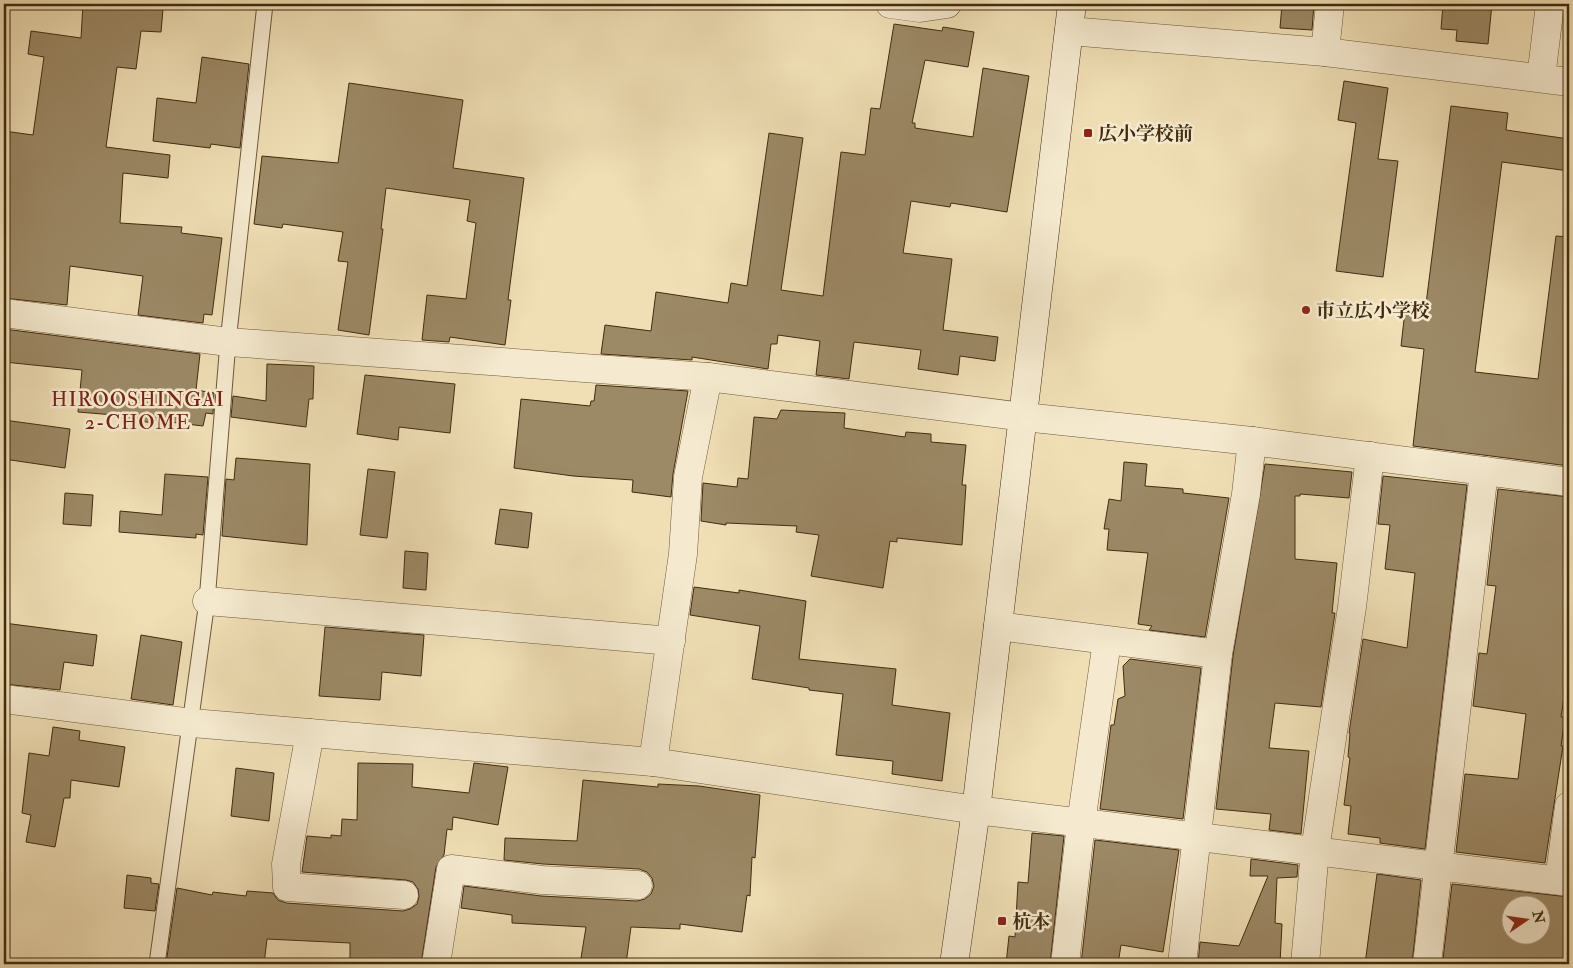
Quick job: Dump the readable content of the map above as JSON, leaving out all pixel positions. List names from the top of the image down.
{
  "districts": ["HIROOSHINGAI 2-CHOME"],
  "places": {
    "transit": ["広小学校前", "杭本"],
    "other": ["市立広小学校"]
  },
  "north": "right"
}
